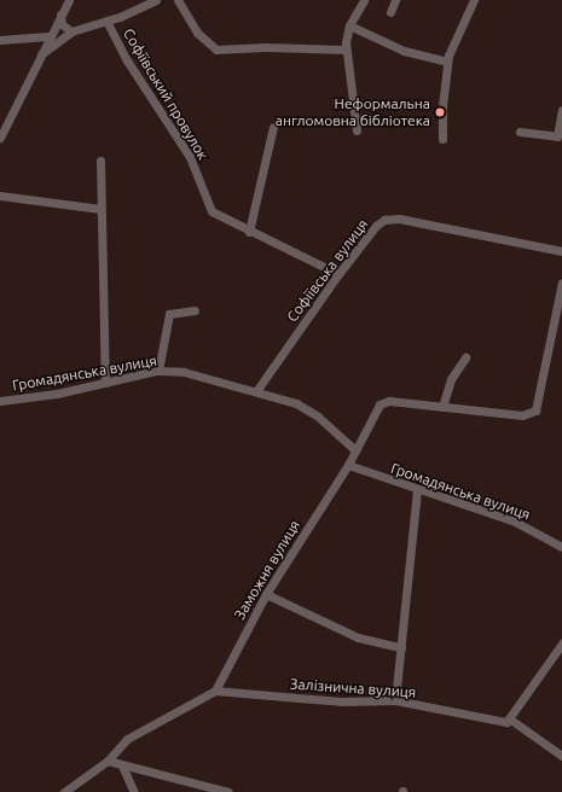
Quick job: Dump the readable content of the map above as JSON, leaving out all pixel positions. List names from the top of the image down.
{
  "streets": {
    "street": [
      "Софіївський провулок",
      "Софіївська вулиця",
      "Громадянська вулиця",
      "Заможня вулиця",
      "Залізнична вулиця"
    ]
  },
  "crossings": [
    ["Софіївський провулок", "Софіївська вулиця"],
    ["Софіївська вулиця", "Громадянська вулиця"],
    ["Громадянська вулиця", "Заможня вулиця"],
    ["Заможня вулиця", "Залізнична вулиця"]
  ],
  "places": ["Неформальна англомовна бібліотека"]
}
